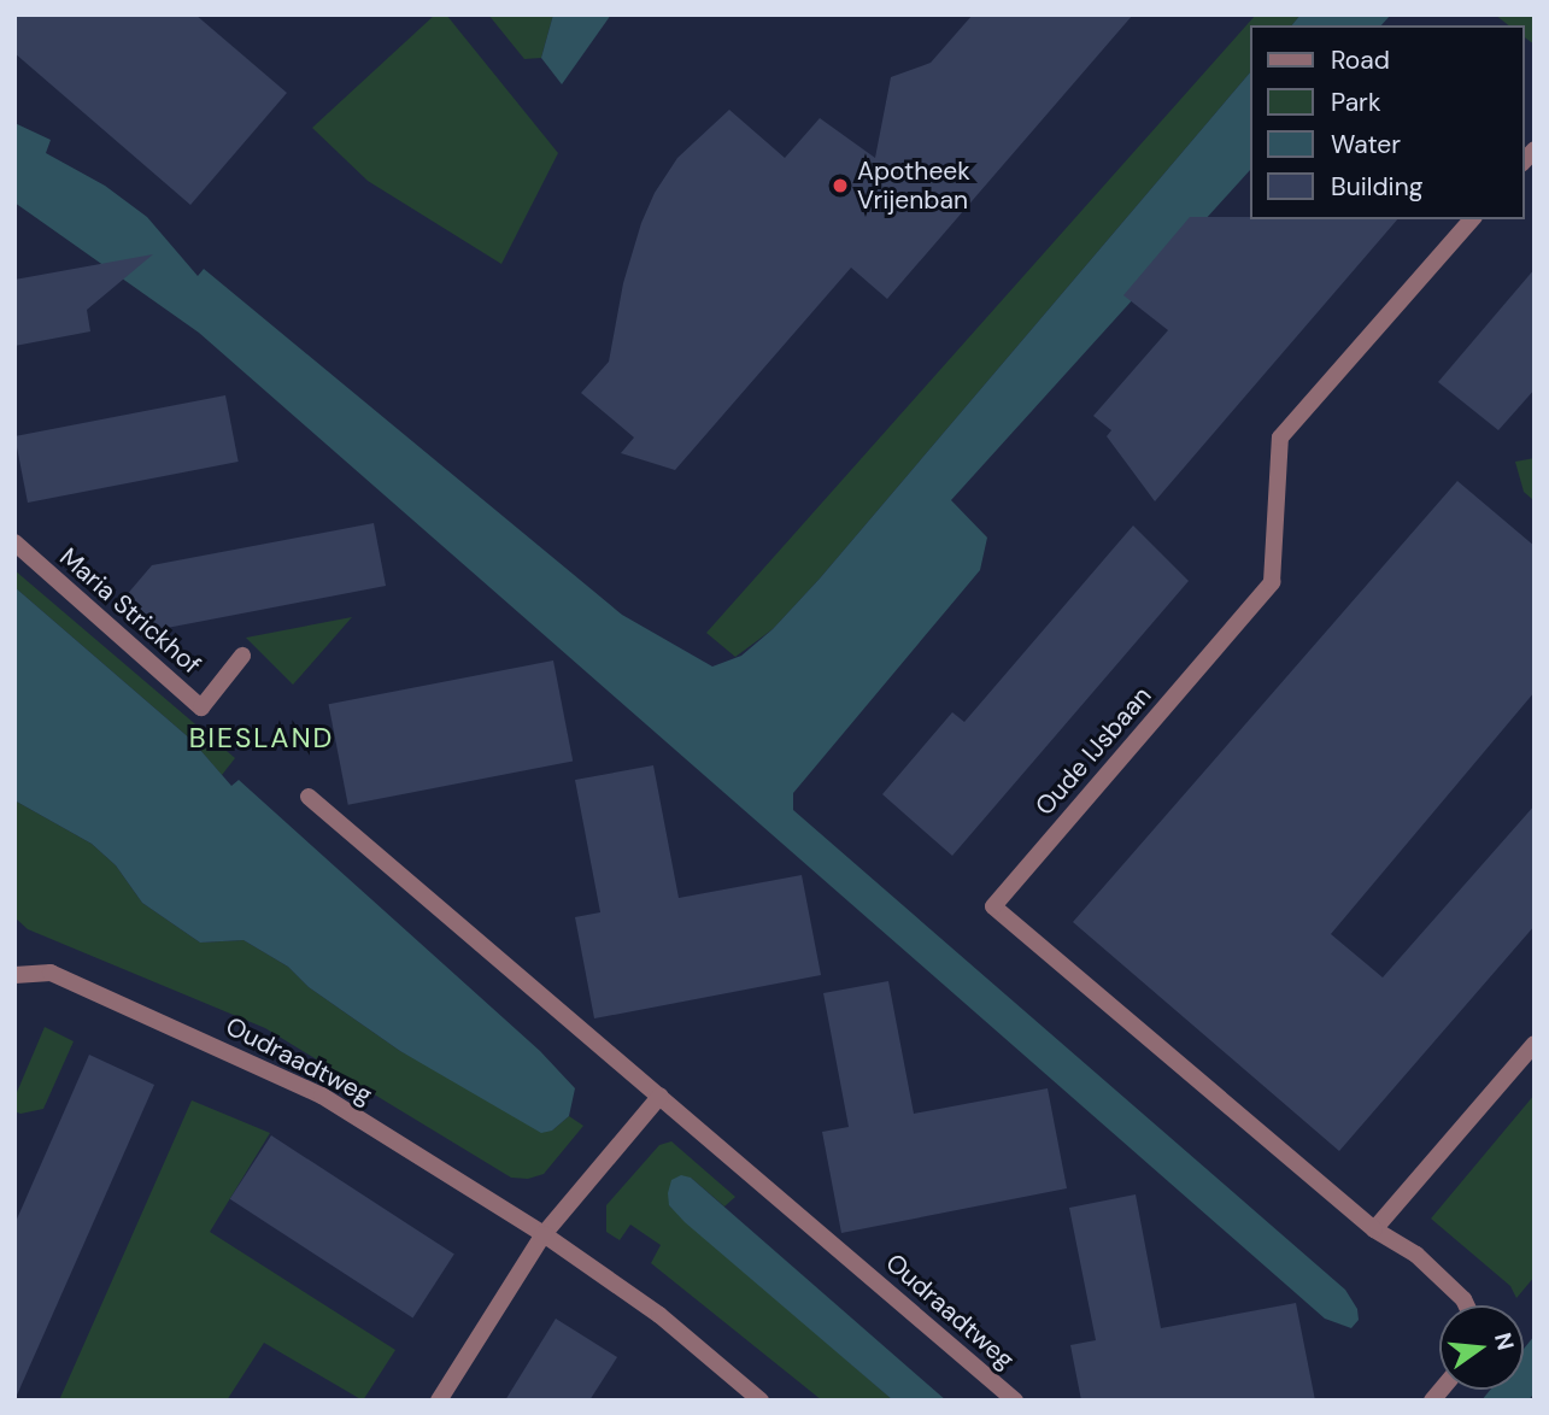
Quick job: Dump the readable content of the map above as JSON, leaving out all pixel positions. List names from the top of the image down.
{
  "streets": {
    "street": ["Maria Strickhof", "Oude IJsbaan", "Oudraadtweg"]
  },
  "districts": ["BIESLAND"],
  "places": ["Apotheek Vrijenban"],
  "legend": [
    "Road",
    "Park",
    "Water",
    "Building"
  ],
  "north": "right"
}
